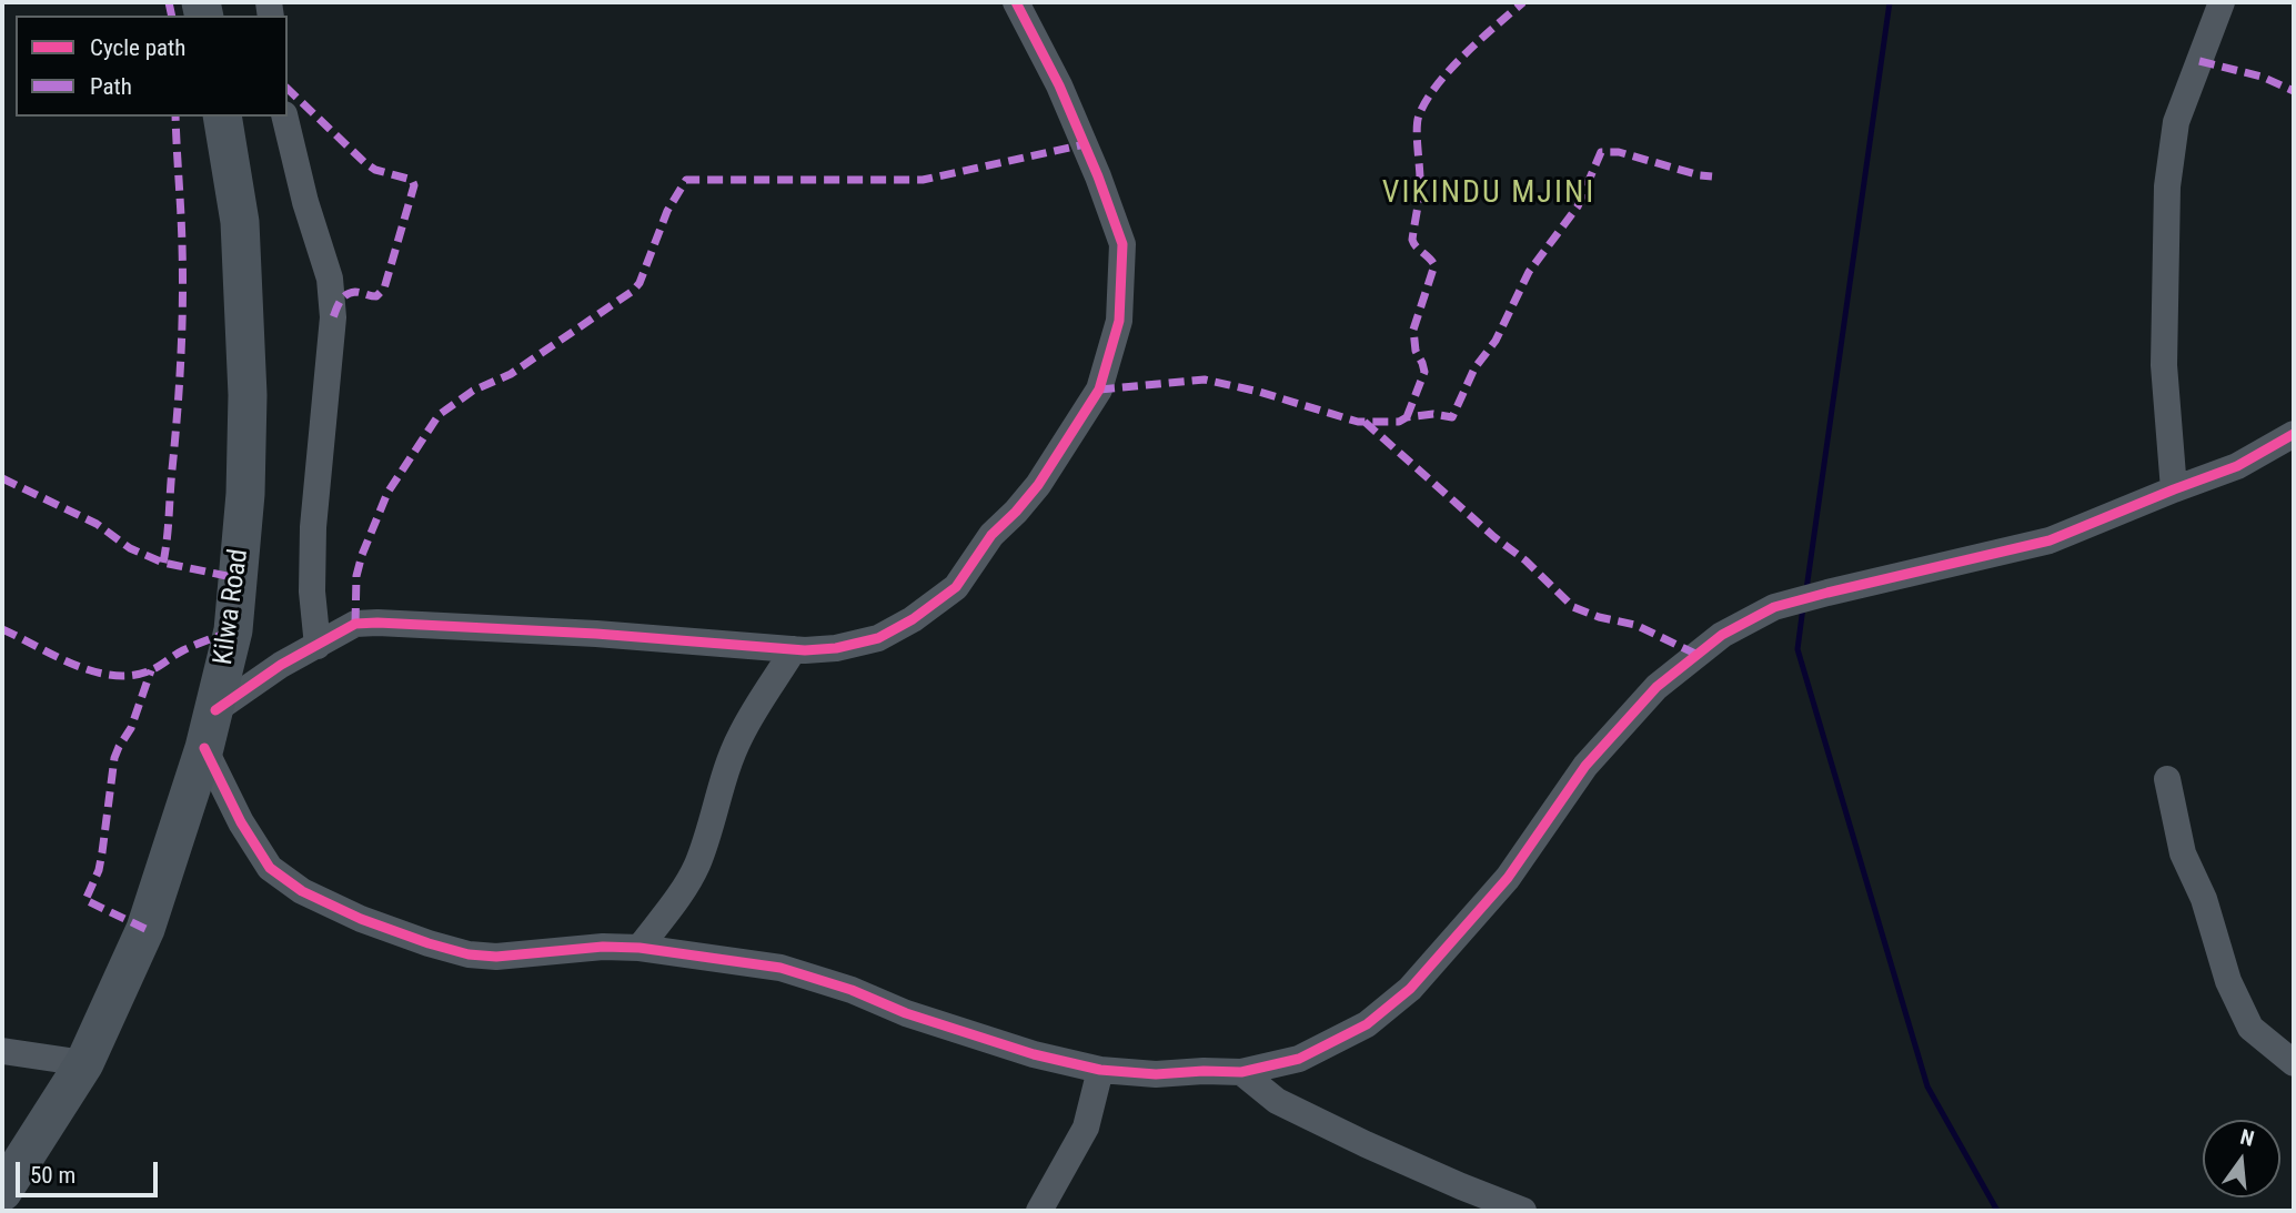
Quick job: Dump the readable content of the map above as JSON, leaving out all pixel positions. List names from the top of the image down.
{
  "streets": {
    "highway": ["Kilwa Road"]
  },
  "districts": ["VIKINDU MJINI"],
  "legend": ["Cycle path", "Path"],
  "scale_bar": "50 m",
  "north": "top"
}
